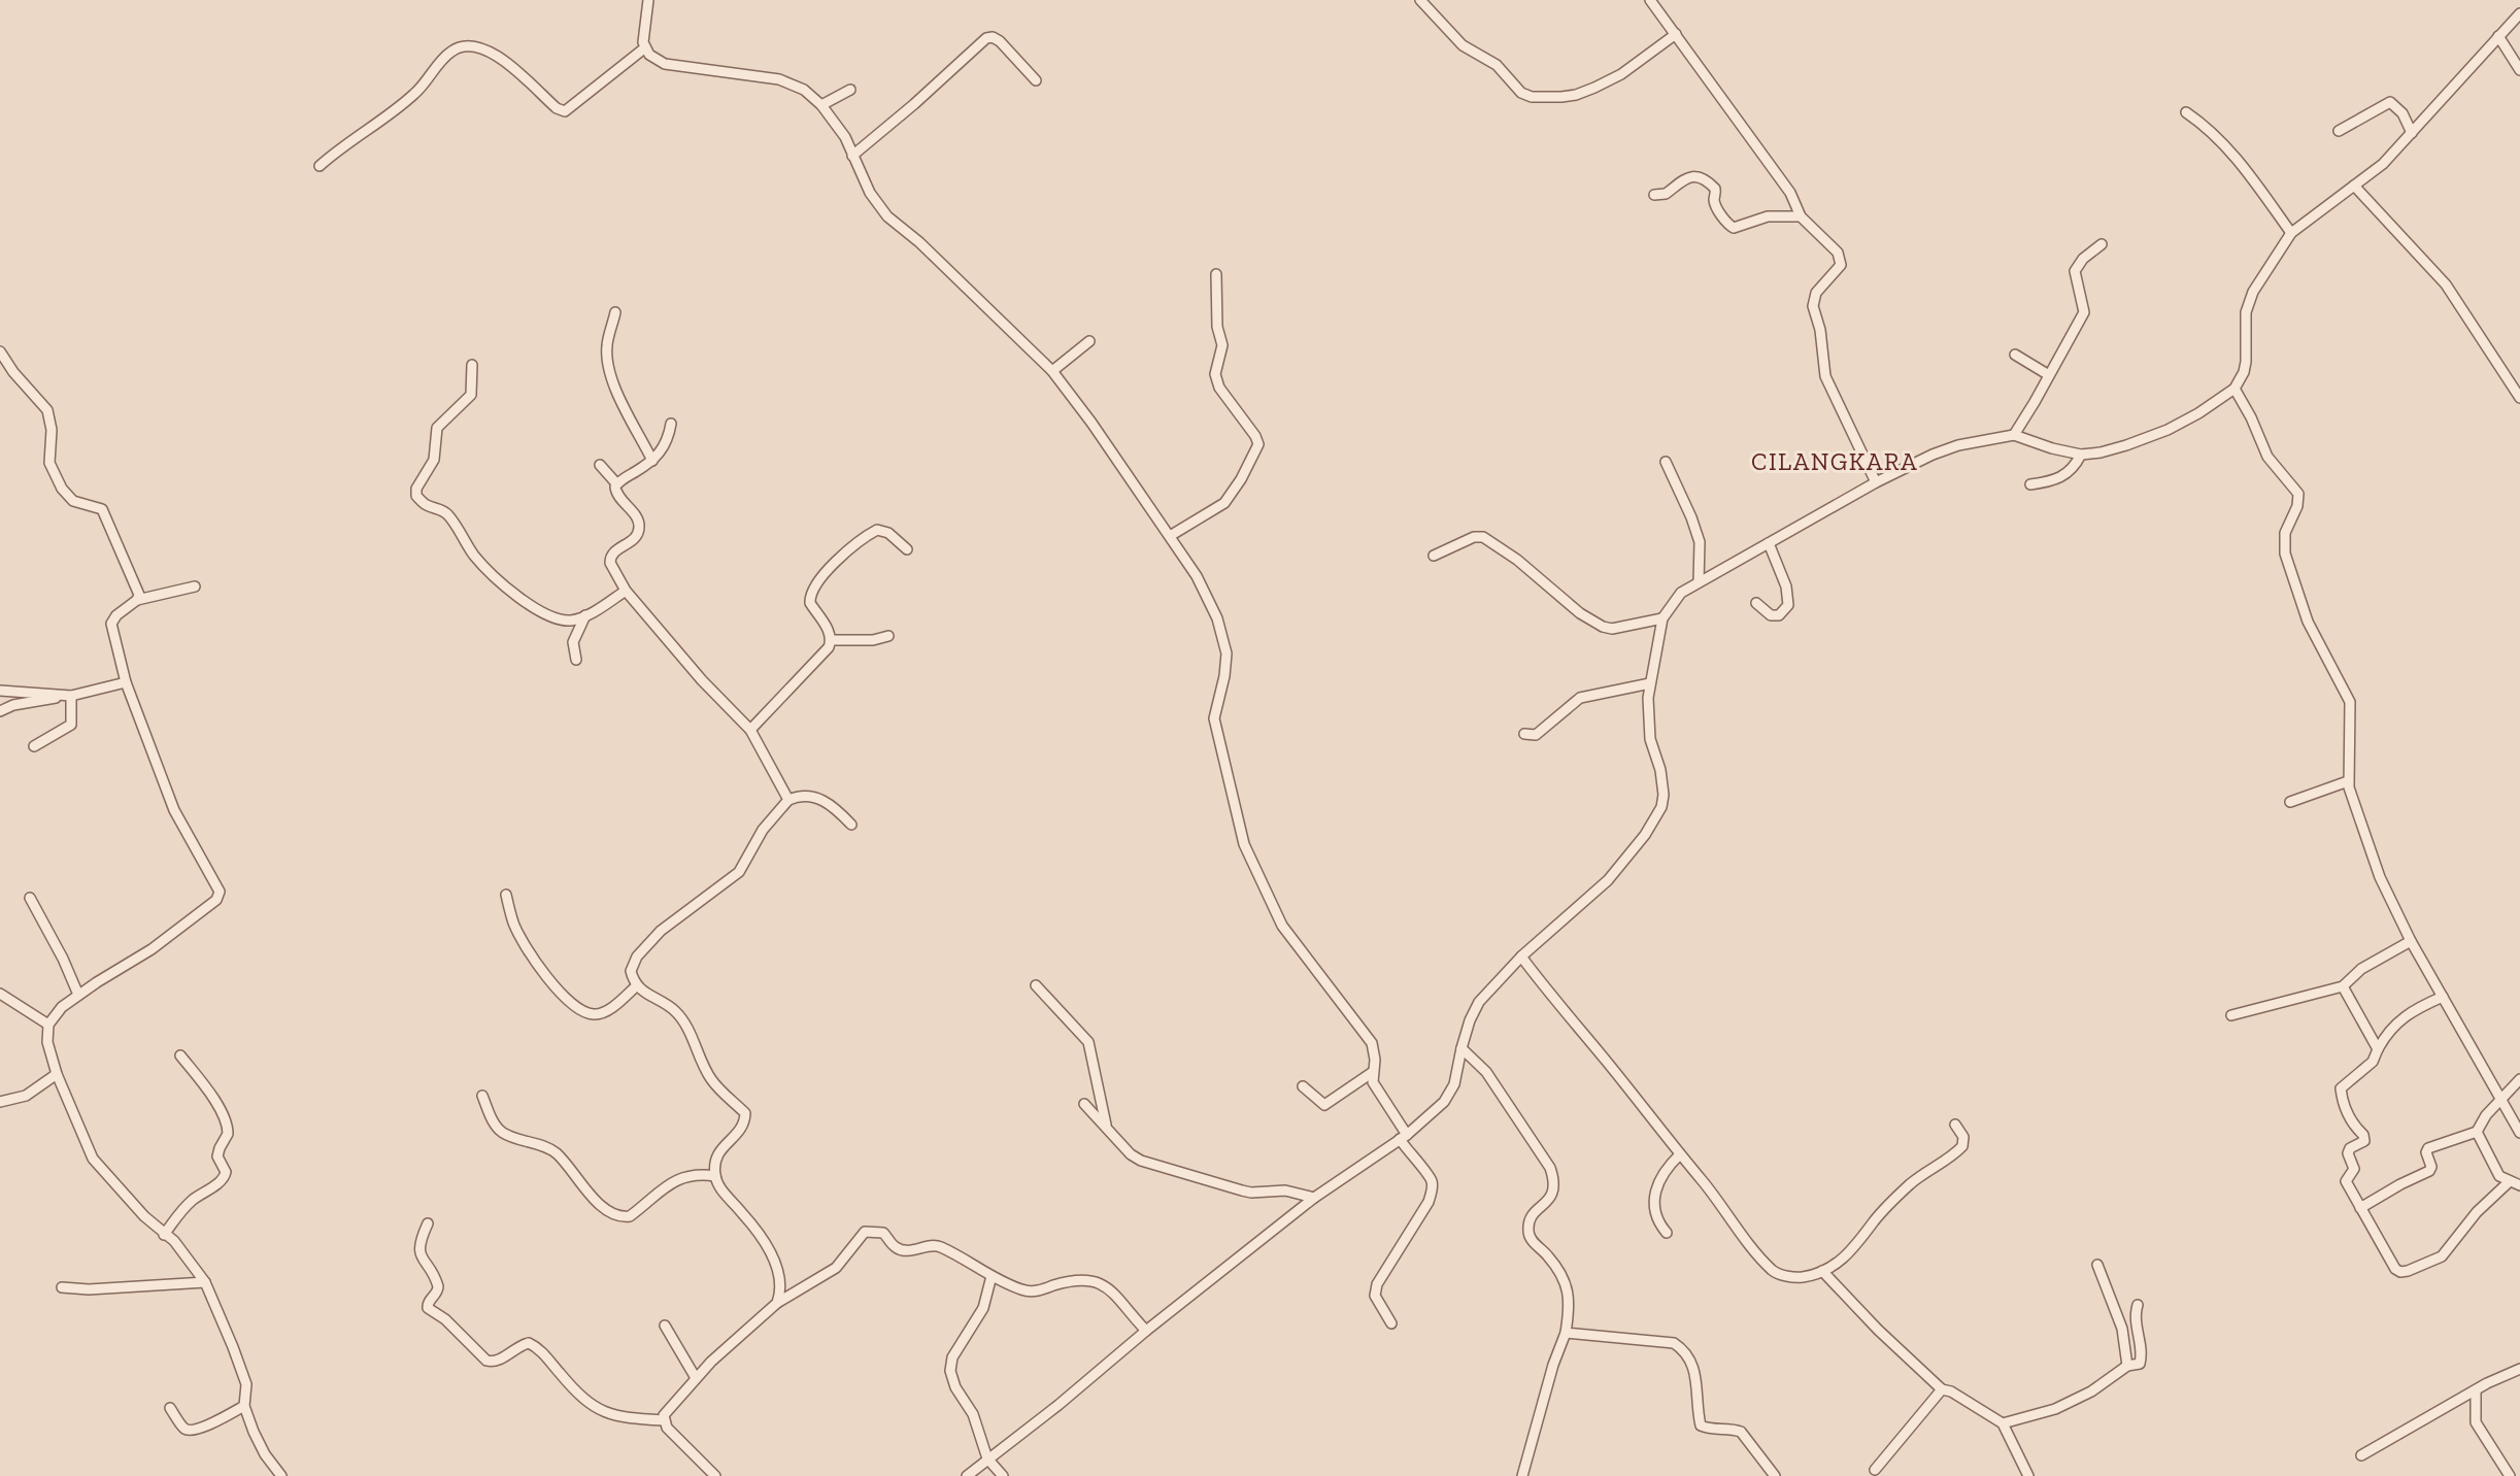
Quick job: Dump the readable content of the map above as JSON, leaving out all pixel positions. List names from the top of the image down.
{
  "districts": ["CILANGKARA"]
}
